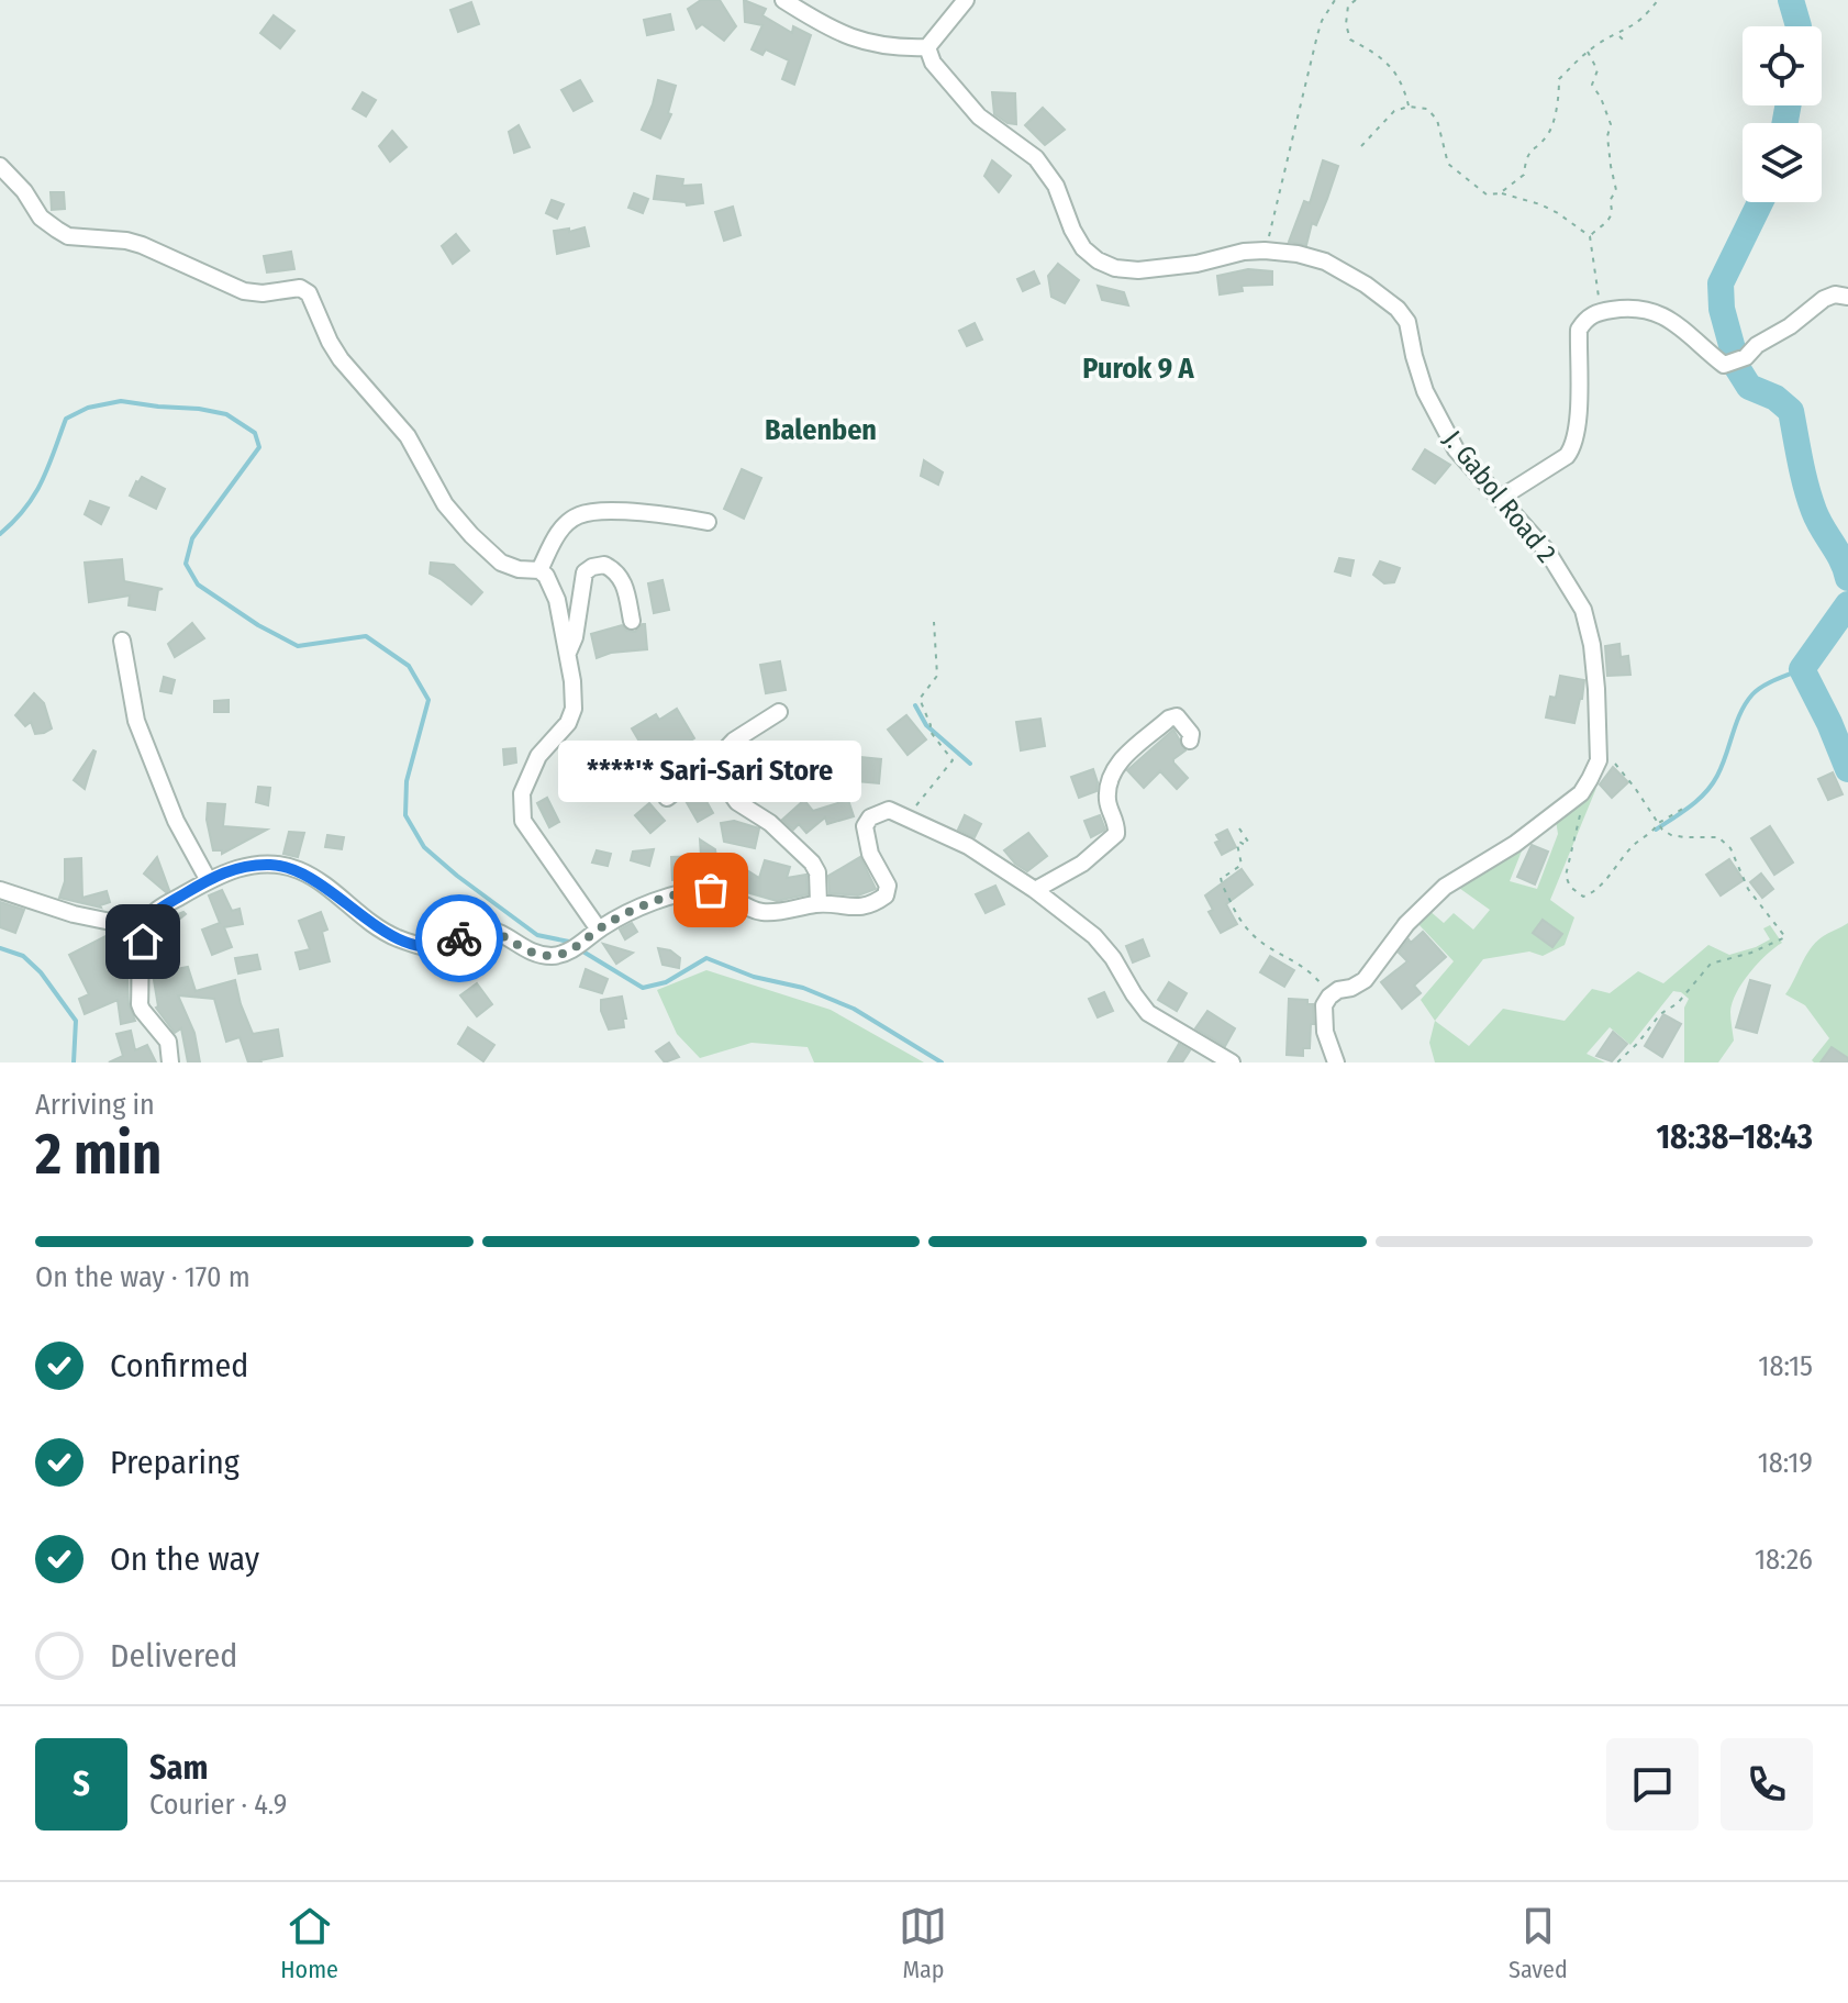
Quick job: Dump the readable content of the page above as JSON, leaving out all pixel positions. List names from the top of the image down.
{
  "streets": {
    "street": ["J. Gabol Road 2"]
  },
  "districts": ["Purok 9 A", "Balenben"],
  "places": ["****'* Sari-Sari Store"],
  "page": {
    "bubble": "****'* Sari-Sari Store",
    "heading": ["2 min", "Arriving in", "18:38–18:43"],
    "panel": ["Sam", "Courier · 4.9"],
    "bar": "On the way · 170 m",
    "list": [
      ["Confirmed", "18:15"],
      ["Preparing", "18:19"],
      ["On the way", "18:26"],
      "Delivered"
    ],
    "round": "S",
    "tabs": ["Home", "Map", "Saved"]
  }
}
